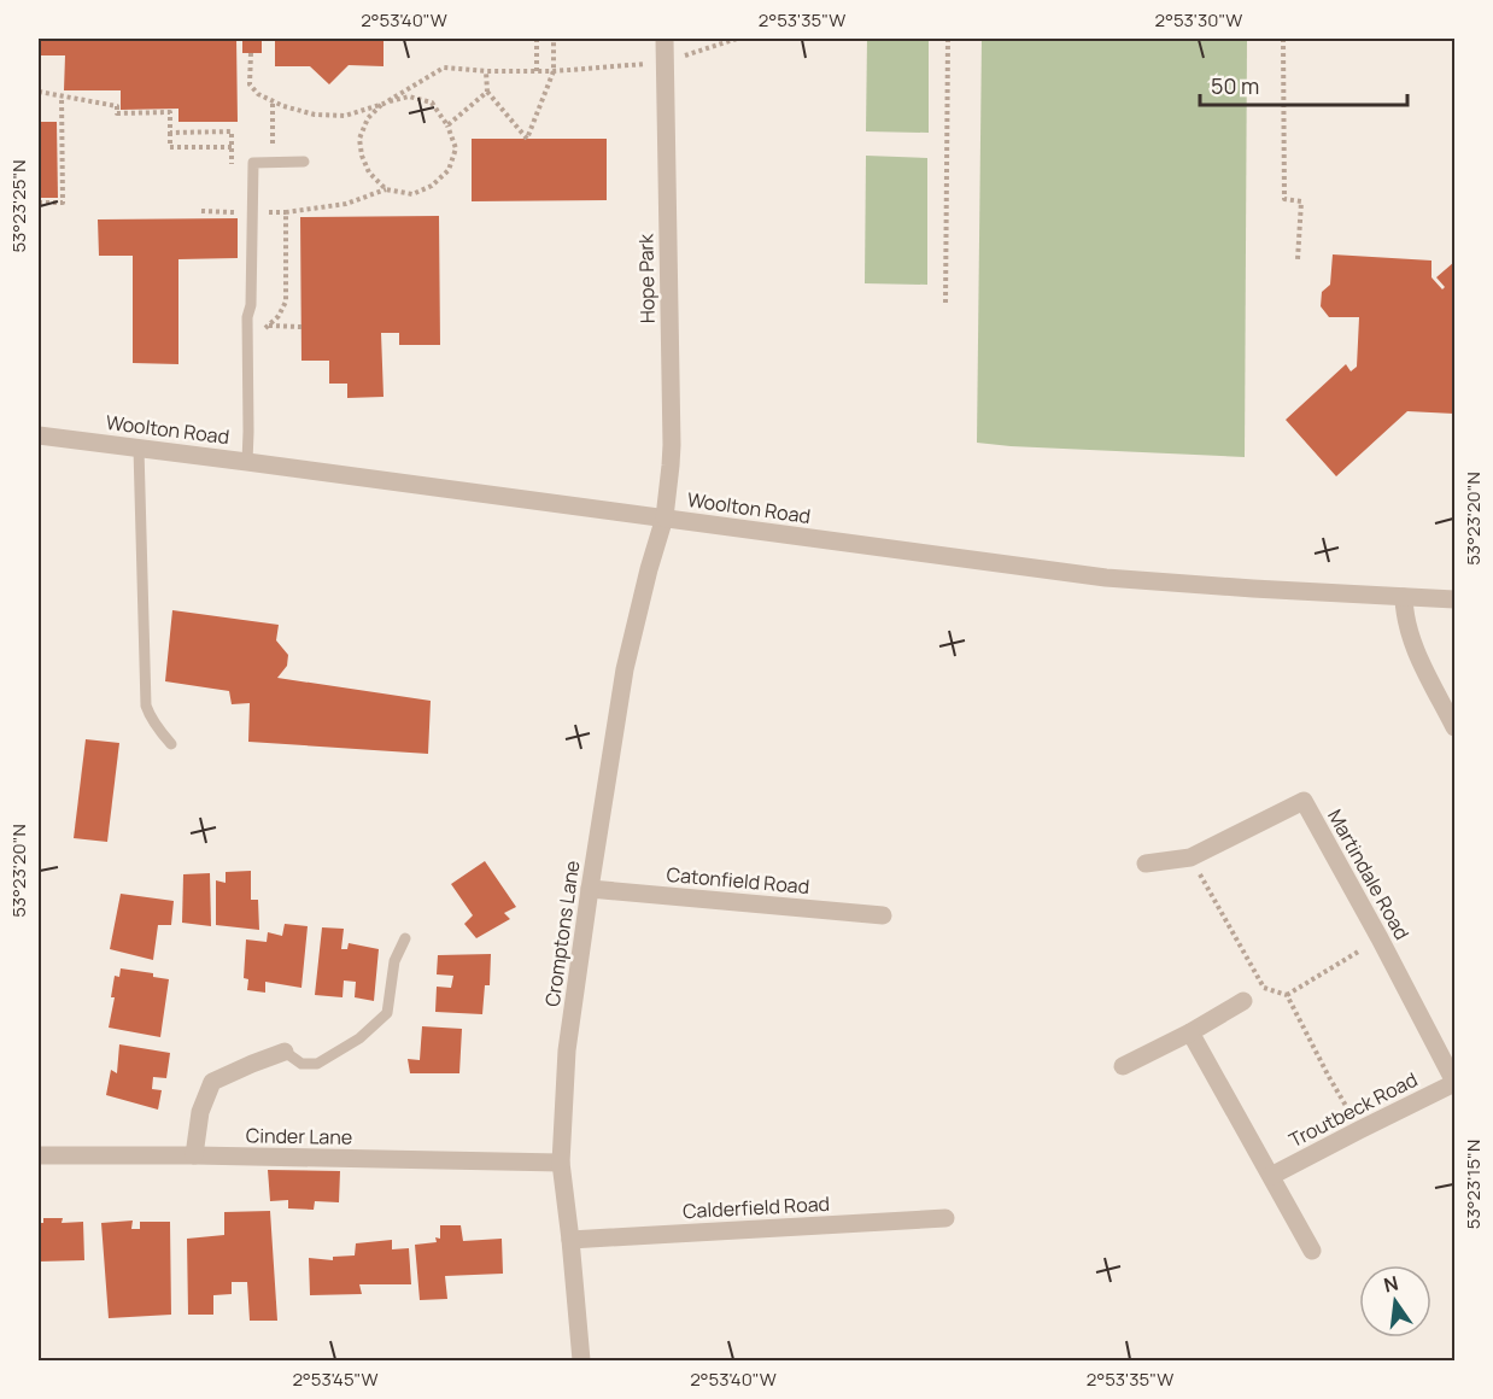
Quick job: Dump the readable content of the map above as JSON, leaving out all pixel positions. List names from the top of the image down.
{
  "streets": {
    "street": [
      "Hope Park",
      "Woolton Road",
      "Martindale Road",
      "Catonfield Road",
      "Cromptons Lane",
      "Troutbeck Road",
      "Cinder Lane",
      "Calderfield Road"
    ]
  },
  "crossings": [
    ["Hope Park", "Woolton Road"],
    ["Hope Park", "Cromptons Lane"],
    ["Woolton Road", "Cromptons Lane"],
    ["Martindale Road", "Troutbeck Road"],
    ["Catonfield Road", "Cromptons Lane"],
    ["Cromptons Lane", "Cinder Lane"],
    ["Cromptons Lane", "Calderfield Road"]
  ],
  "scale_bar": "50 m",
  "north": "top",
  "coordinates": [
    "2°53'40\"W",
    "2°53'35\"W",
    "2°53'30\"W",
    "53°23'25\"N",
    "53°23'20\"N",
    "53°23'15\"N",
    "2°53'45\"W"
  ]
}
